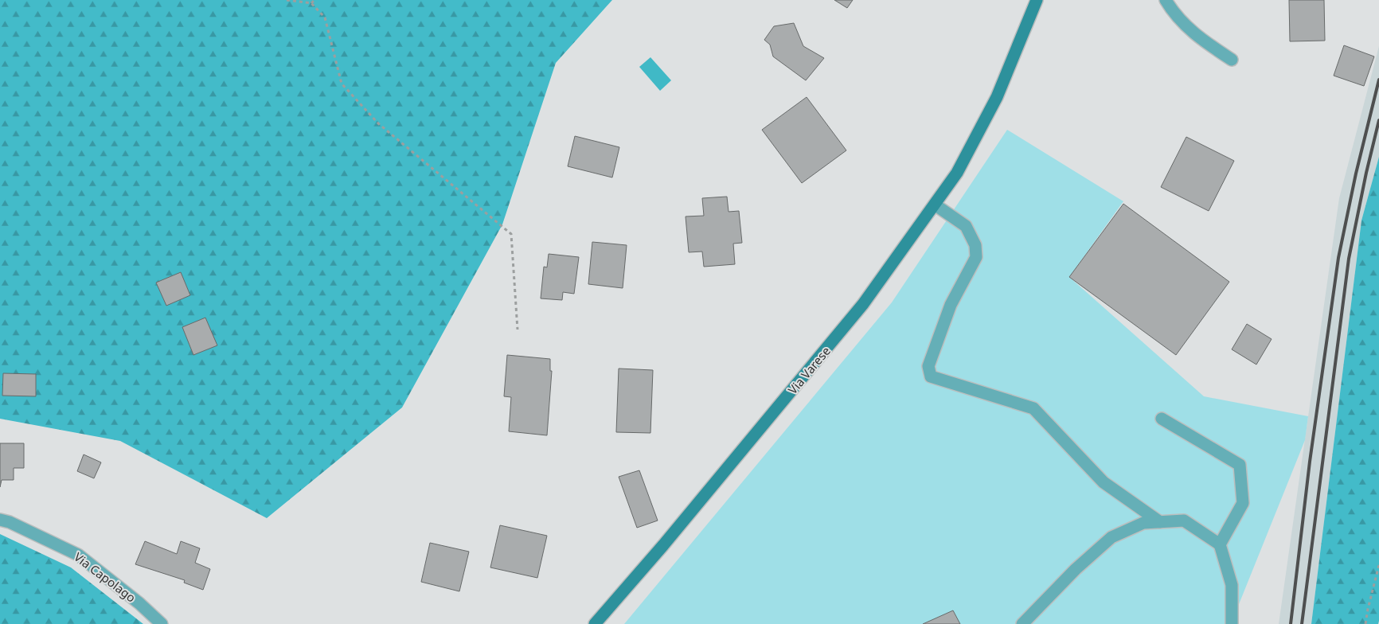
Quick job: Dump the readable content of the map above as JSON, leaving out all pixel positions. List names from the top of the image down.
{
  "streets": {
    "main road": ["Via Varese"],
    "street": ["Via Capolago"]
  }
}
